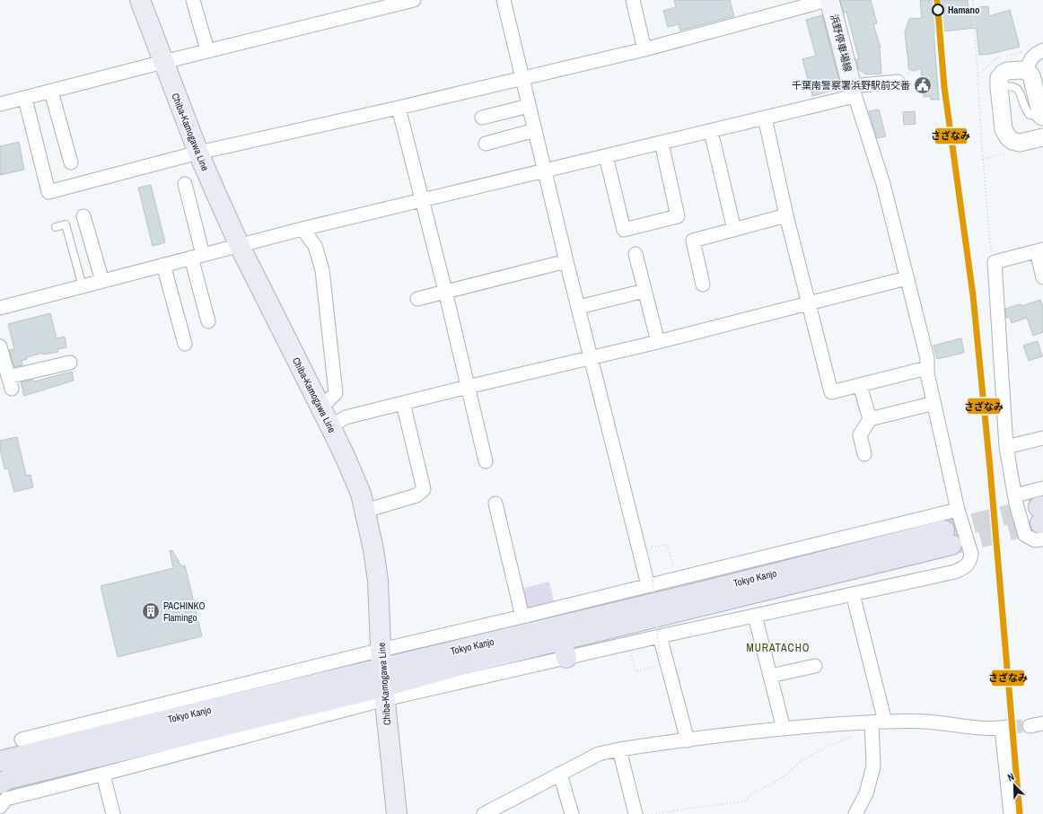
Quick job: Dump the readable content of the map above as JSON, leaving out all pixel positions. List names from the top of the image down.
{
  "streets": {
    "highway": ["Tokyo Kanjo"],
    "main road": ["浜野停車場線", "Chiba-Kamogawa Line"]
  },
  "crossings": [
    ["Chiba-Kamogawa Line", "Tokyo Kanjo"]
  ],
  "districts": ["MURATACHO"],
  "places": {
    "other": ["Hamano"],
    "public building": ["千葉南警察署浜野駅前交番"],
    "building": ["PACHINKO Flamingo"]
  },
  "lines": ["transit line さざなみ"],
  "north": "top left"
}
